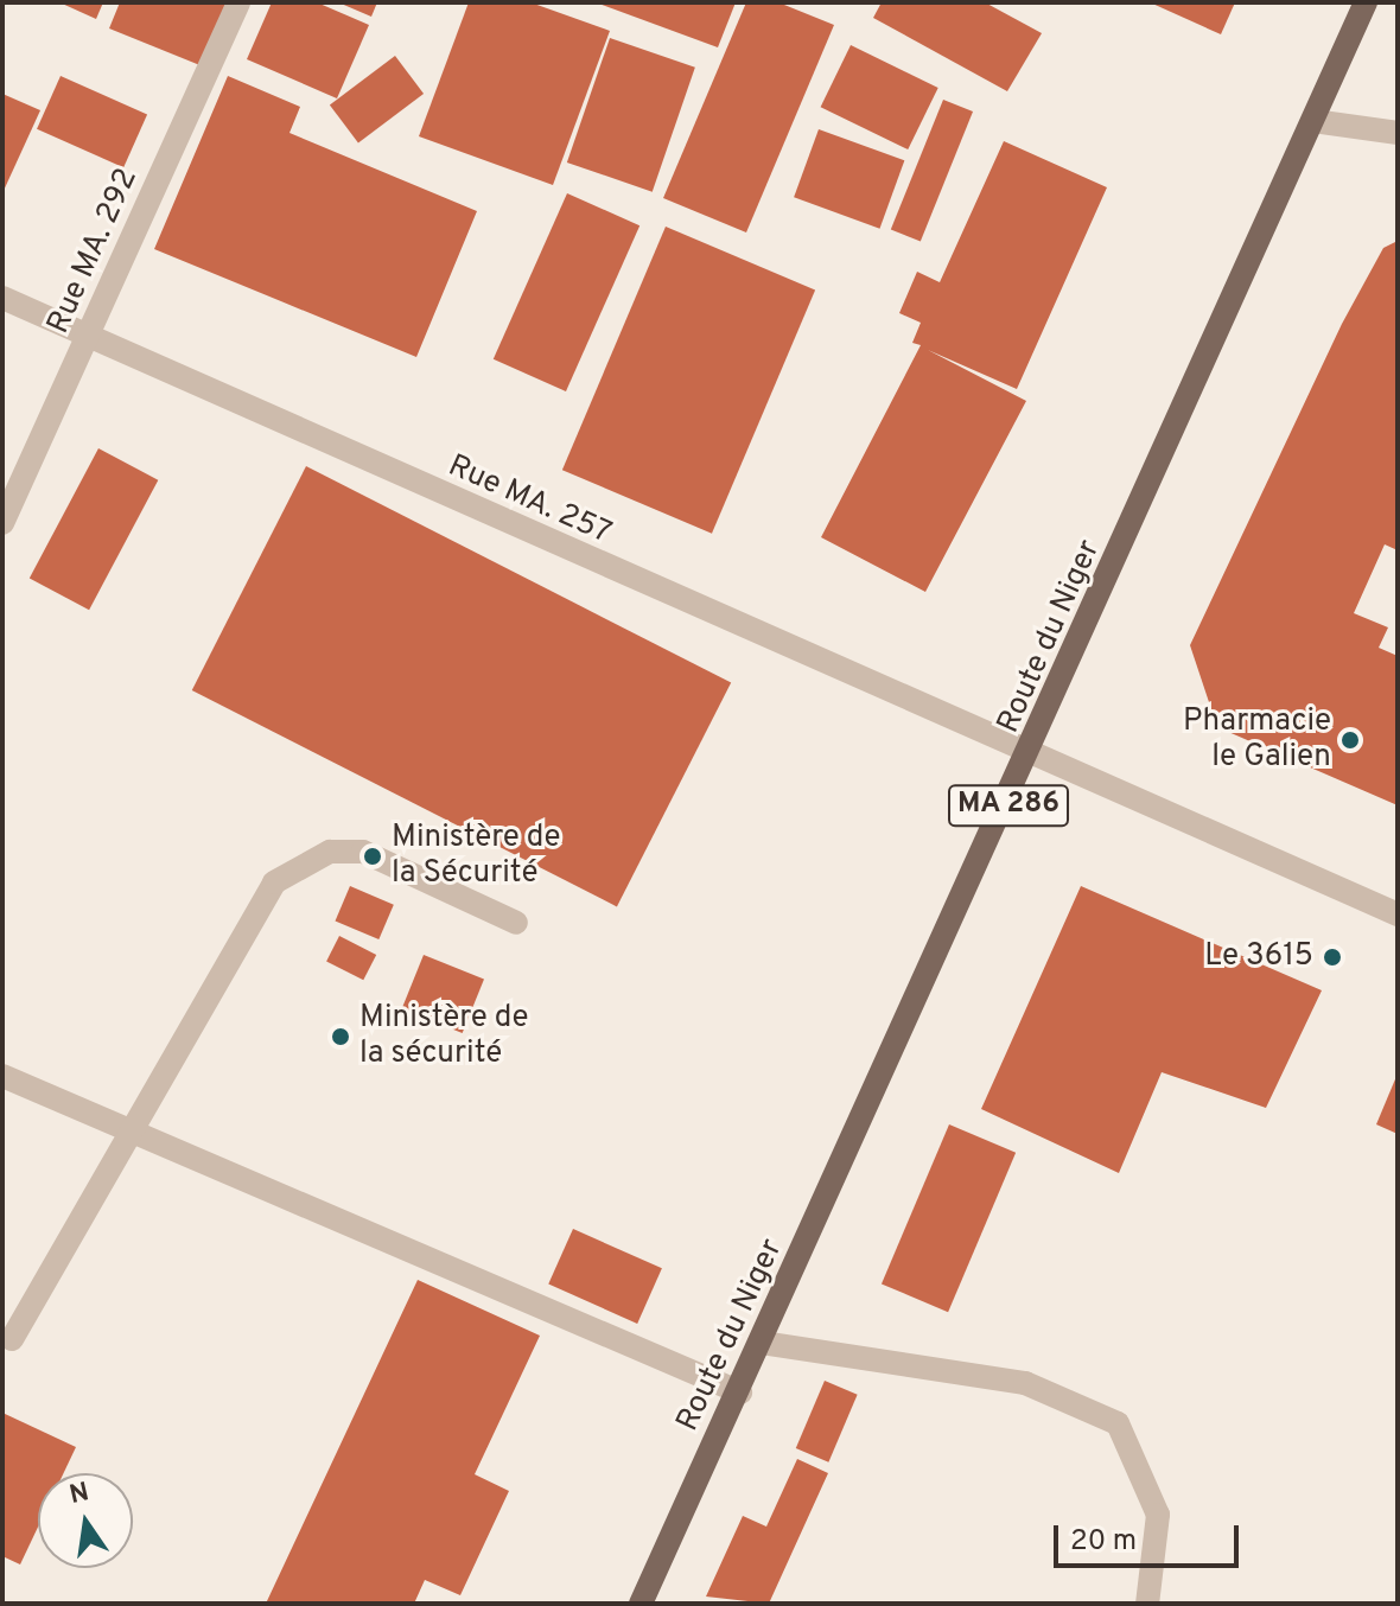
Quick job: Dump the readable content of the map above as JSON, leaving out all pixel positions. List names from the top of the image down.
{
  "streets": {
    "main road": ["Route du Niger", "MA 286"],
    "street": ["Rue MA. 292", "Rue MA. 257"]
  },
  "crossings": [
    ["Rue MA. 292", "Rue MA. 257"],
    ["Rue MA. 257", "Route du Niger"]
  ],
  "places": [
    "Pharmacie le Galien",
    "Ministère de la Sécurité",
    "Le 3615",
    "Ministère de la sécurité"
  ],
  "scale_bar": "20 m",
  "north": "top"
}
